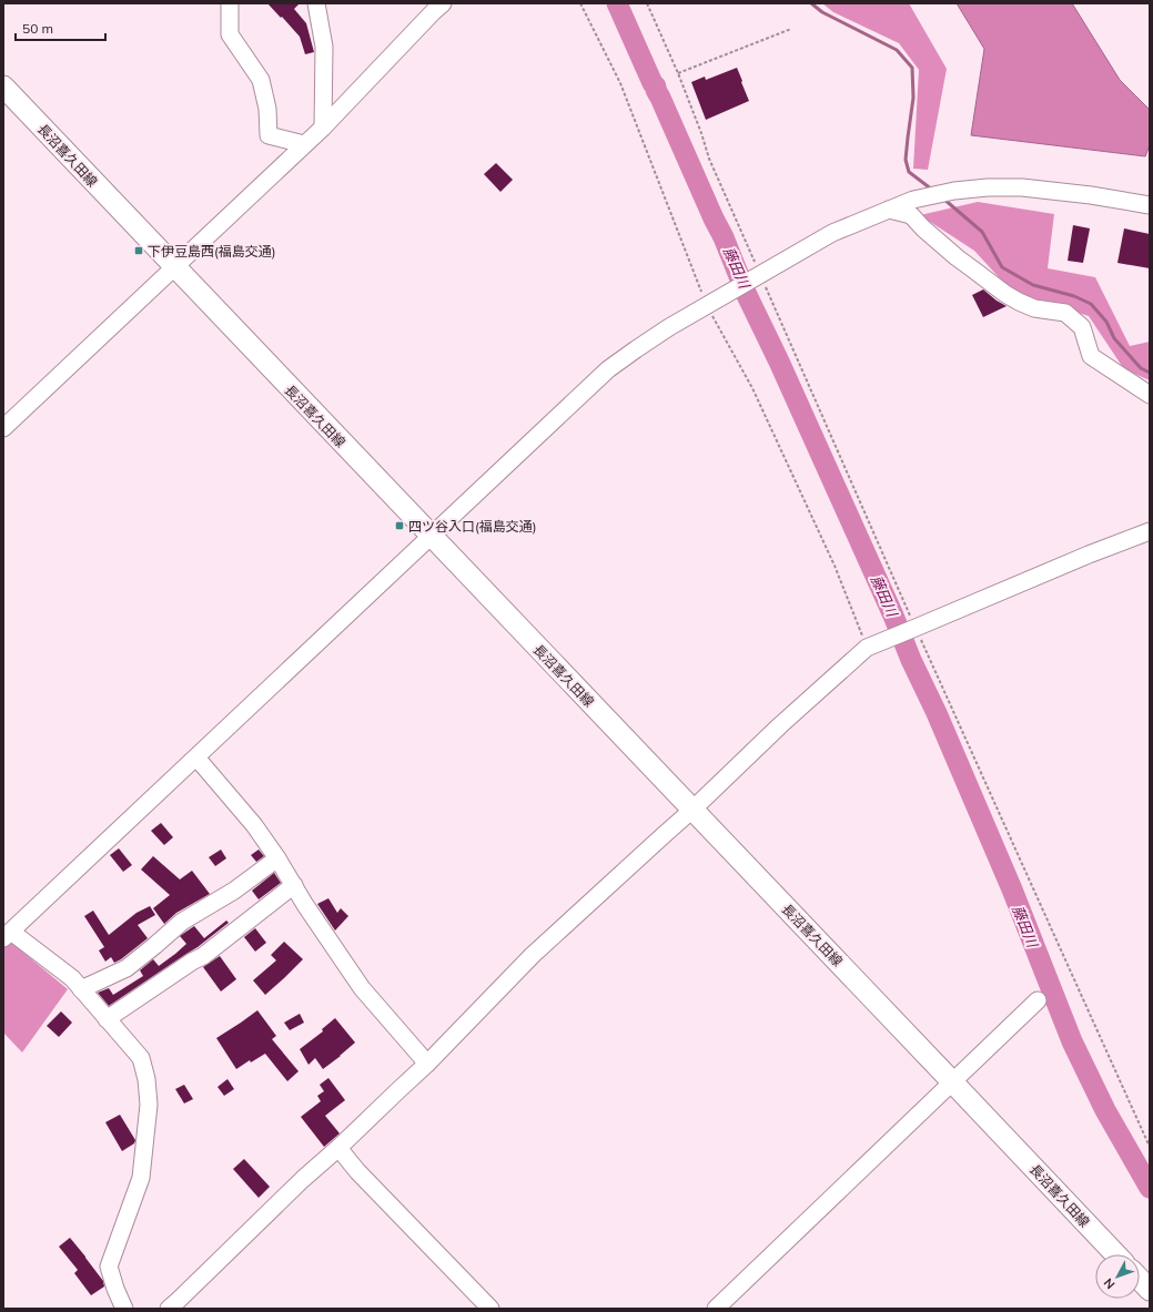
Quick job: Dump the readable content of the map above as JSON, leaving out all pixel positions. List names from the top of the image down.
{
  "streets": {
    "main road": ["長沼喜久田線"]
  },
  "water": ["藤田川"],
  "places": {
    "transit": ["下伊豆島西(福島交通)", "四ツ谷入口(福島交通)"]
  },
  "scale_bar": "50 m",
  "north": "bottom left"
}
